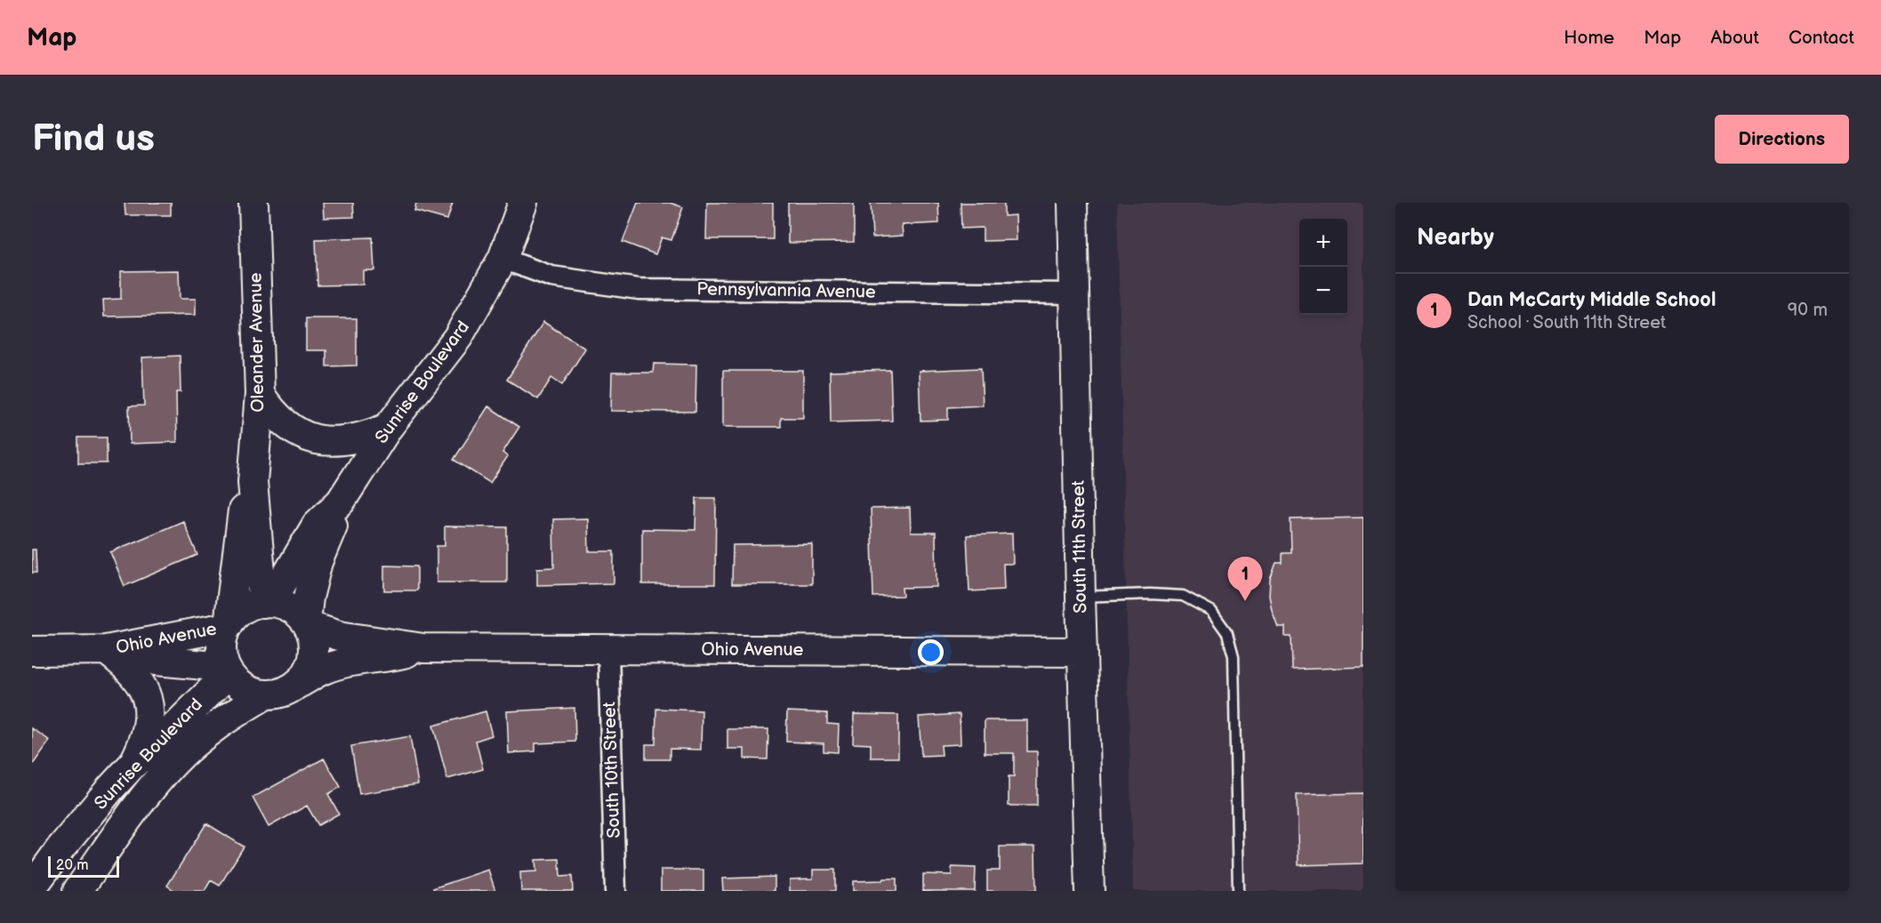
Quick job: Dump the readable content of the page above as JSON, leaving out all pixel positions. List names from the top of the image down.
{
  "streets": {
    "street": [
      "Pennsylvannia Avenue",
      "Oleander Avenue",
      "Sunrise Boulevard",
      "South 11th Street",
      "Ohio Avenue",
      "South 10th Street"
    ]
  },
  "crossings": [
    ["Pennsylvannia Avenue", "Sunrise Boulevard"],
    ["Pennsylvannia Avenue", "South 11th Street"],
    ["Oleander Avenue", "Sunrise Boulevard"],
    ["Oleander Avenue", "Ohio Avenue"],
    ["Sunrise Boulevard", "Ohio Avenue"],
    ["South 11th Street", "Ohio Avenue"],
    ["Ohio Avenue", "South 10th Street"]
  ],
  "scale_bar": "20 m",
  "page": {
    "header": "Map",
    "nav": [
      "Home",
      "Map",
      "About",
      "Contact"
    ],
    "buttons": "Directions",
    "title": "Find us",
    "heading": "Nearby",
    "map_buttons": ["+", "−"],
    "list": [
      {
        "mark": "1",
        "name": "Dan McCarty Middle School",
        "note": "School · South 11th Street",
        "value": "90 m"
      }
    ],
    "pins": "1",
    "scale": "20 m"
  }
}
